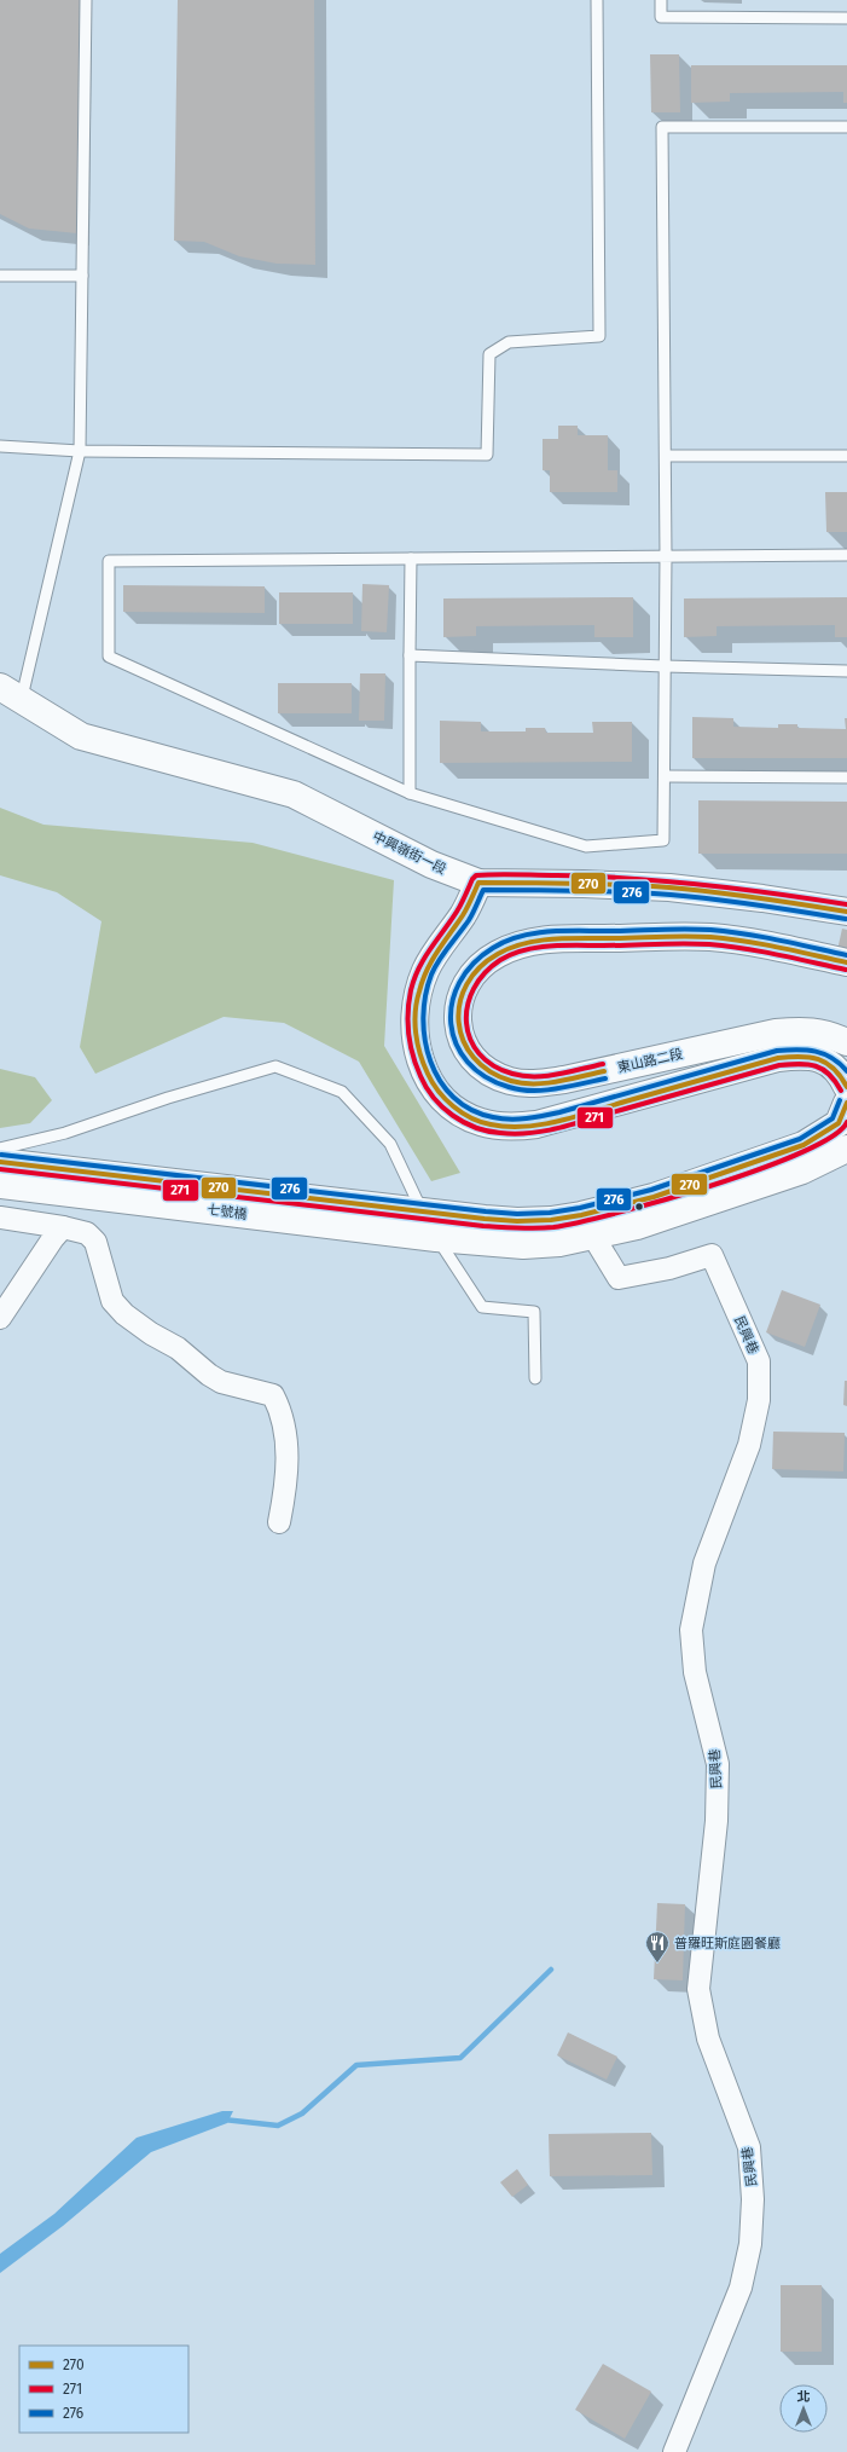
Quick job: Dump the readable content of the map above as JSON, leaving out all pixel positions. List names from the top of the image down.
{
  "streets": {
    "main road": ["中興嶺街一段", "東山路二段", "七號橋"],
    "street": ["民興巷"]
  },
  "places": {
    "restaurant": ["普羅旺斯庭園餐廳"]
  },
  "lines": ["transit line 271", "transit line 270", "transit line 276"],
  "legend": ["270", "271", "276"],
  "north": "top"
}
